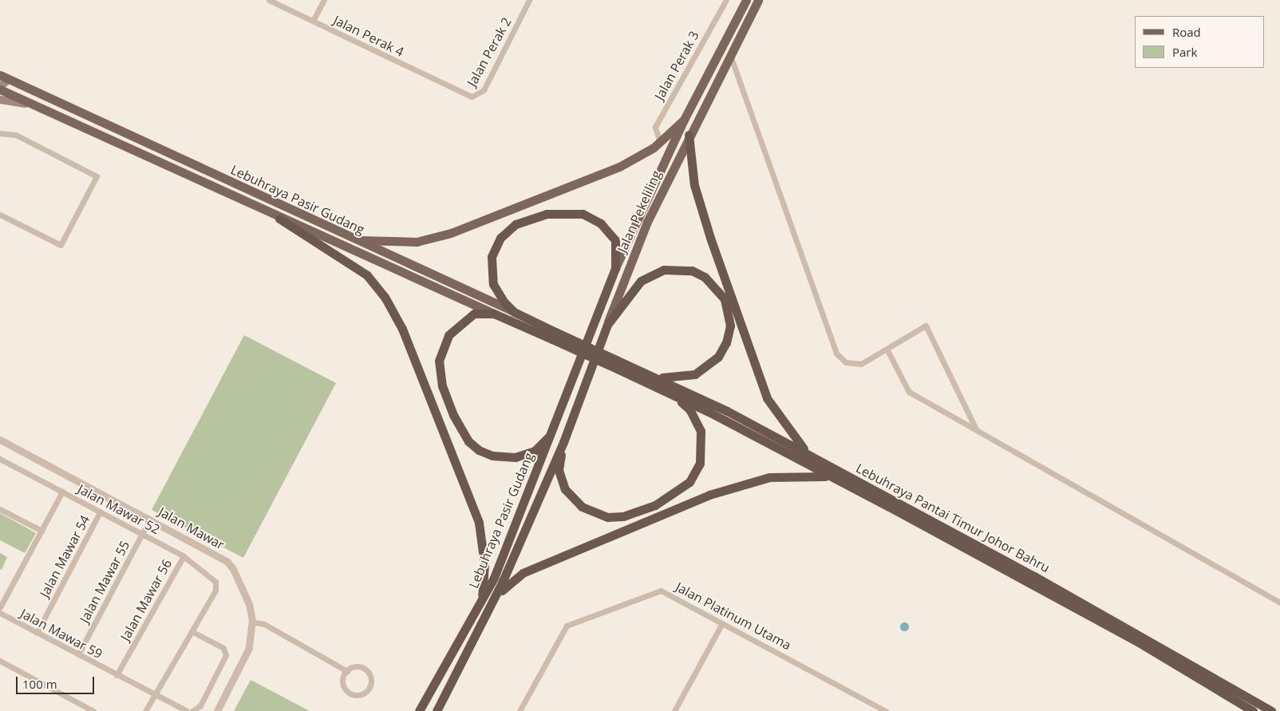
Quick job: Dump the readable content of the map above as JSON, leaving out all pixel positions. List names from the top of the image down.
{
  "streets": {
    "highway": ["Lebuhraya Pasir Gudang", "Jalan Pekeliling", "Lebuhraya Pantai Timur Johor Bahru"],
    "street": [
      "Jalan Perak 4",
      "Jalan Perak 2",
      "Jalan Perak 3",
      "Jalan Mawar 52",
      "Jalan Mawar",
      "Jalan Mawar 54",
      "Jalan Mawar 55",
      "Jalan Mawar 56",
      "Jalan Platinum Utama",
      "Jalan Mawar 59"
    ]
  },
  "crossings": [
    ["Jalan Perak 4", "Jalan Perak 2"],
    ["Lebuhraya Pasir Gudang", "Jalan Pekeliling"],
    ["Lebuhraya Pasir Gudang", "Lebuhraya Pantai Timur Johor Bahru"],
    ["Jalan Mawar 52", "Jalan Mawar 54"],
    ["Jalan Mawar 52", "Jalan Mawar 55"],
    ["Jalan Mawar 52", "Jalan Mawar 56"],
    ["Jalan Mawar", "Jalan Mawar 55"],
    ["Jalan Mawar 54", "Jalan Mawar 59"],
    ["Jalan Mawar 55", "Jalan Mawar 59"],
    ["Jalan Mawar 56", "Jalan Mawar 59"]
  ],
  "legend": ["Road", "Park"],
  "scale_bar": "100 m"
}
